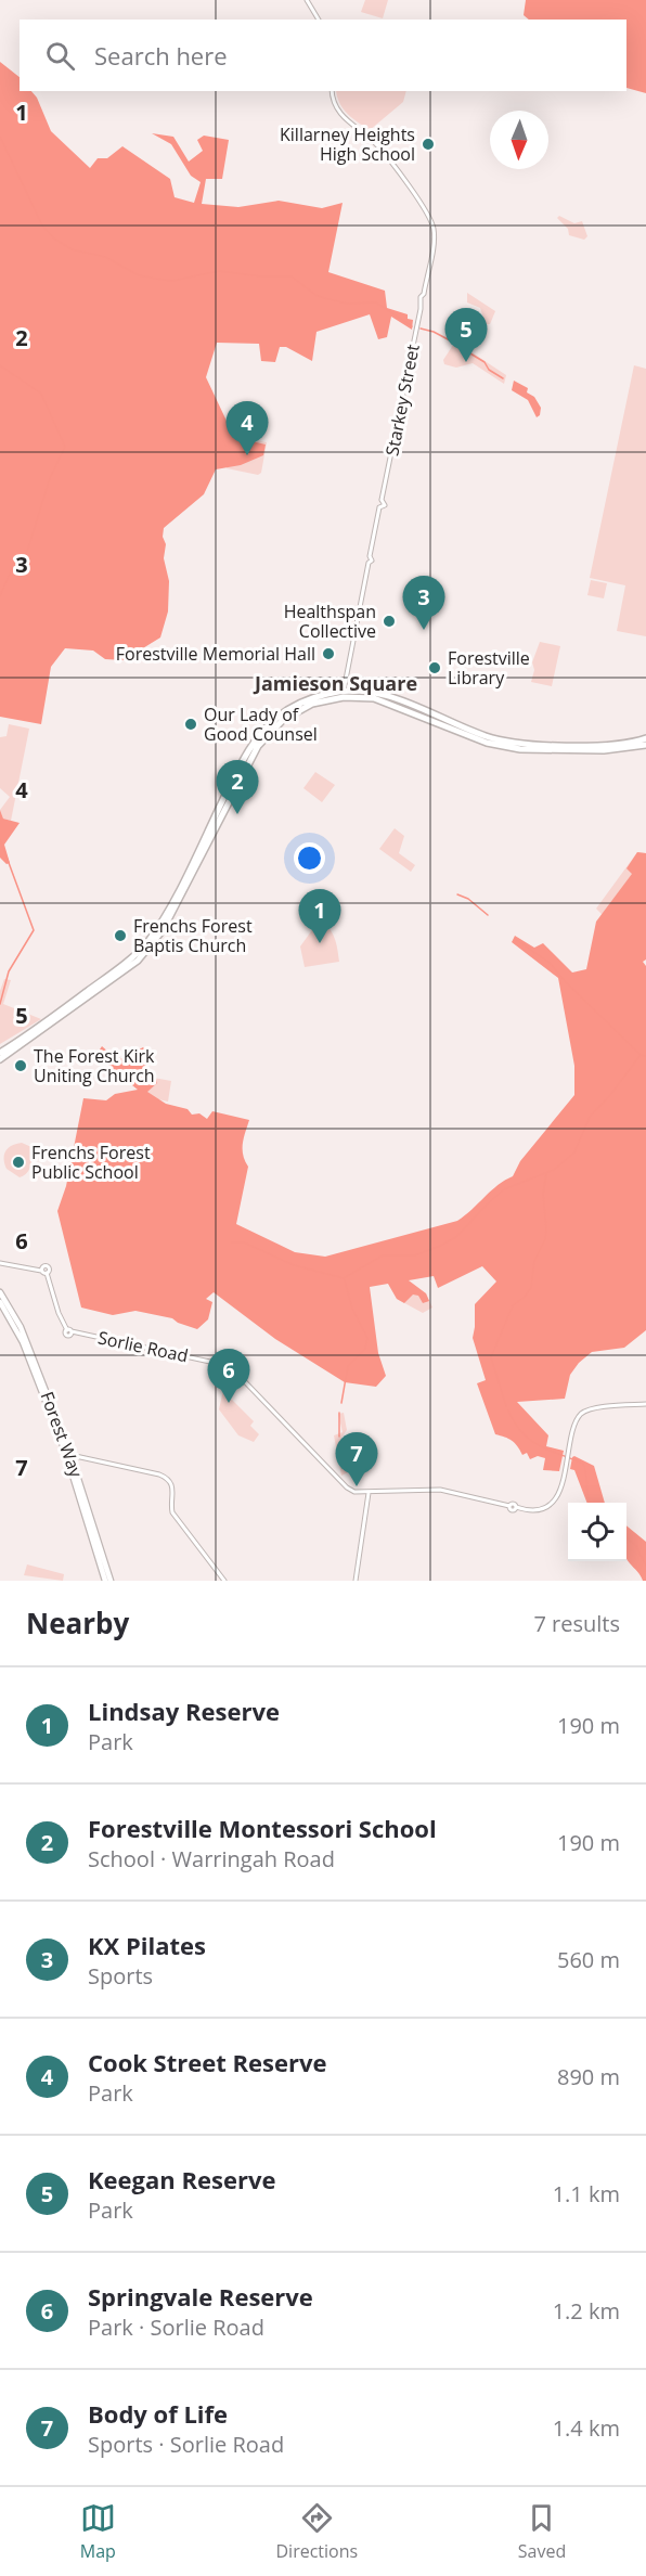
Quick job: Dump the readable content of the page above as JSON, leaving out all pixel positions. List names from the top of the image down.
{
  "streets": {
    "main road": ["Forest Way"],
    "street": ["Starkey Street", "Sorlie Road"]
  },
  "districts": ["Jamieson Square"],
  "places": [
    "Killarney Heights High School",
    "Healthspan Collective",
    "Forestville Memorial Hall",
    "Forestville Library",
    "Our Lady of Good Counsel",
    "Frenchs Forest Baptis Church",
    "The Forest Kirk Uniting Church",
    "Frenchs Forest Public School"
  ],
  "north": "bottom",
  "page": {
    "search": "Search here",
    "pins": [
      "5",
      "4",
      "3",
      "2",
      "1",
      "6",
      "7"
    ],
    "heading": ["Nearby", "7 results"],
    "list": [
      {
        "mark": "1",
        "name": "Lindsay Reserve",
        "note": "Park",
        "value": "190 m"
      },
      {
        "mark": "2",
        "name": "Forestville Montessori School",
        "note": "School · Warringah Road",
        "value": "190 m"
      },
      {
        "mark": "3",
        "name": "KX Pilates",
        "note": "Sports",
        "value": "560 m"
      },
      {
        "mark": "4",
        "name": "Cook Street Reserve",
        "note": "Park",
        "value": "890 m"
      },
      {
        "mark": "5",
        "name": "Keegan Reserve",
        "note": "Park",
        "value": "1.1 km"
      },
      {
        "mark": "6",
        "name": "Springvale Reserve",
        "note": "Park · Sorlie Road",
        "value": "1.2 km"
      },
      {
        "mark": "7",
        "name": "Body of Life",
        "note": "Sports · Sorlie Road",
        "value": "1.4 km"
      }
    ],
    "nav": ["Map", "Directions", "Saved"]
  },
  "grid": {
    "rows": [
      "1",
      "2",
      "3",
      "4",
      "5",
      "6",
      "7"
    ]
  }
}
